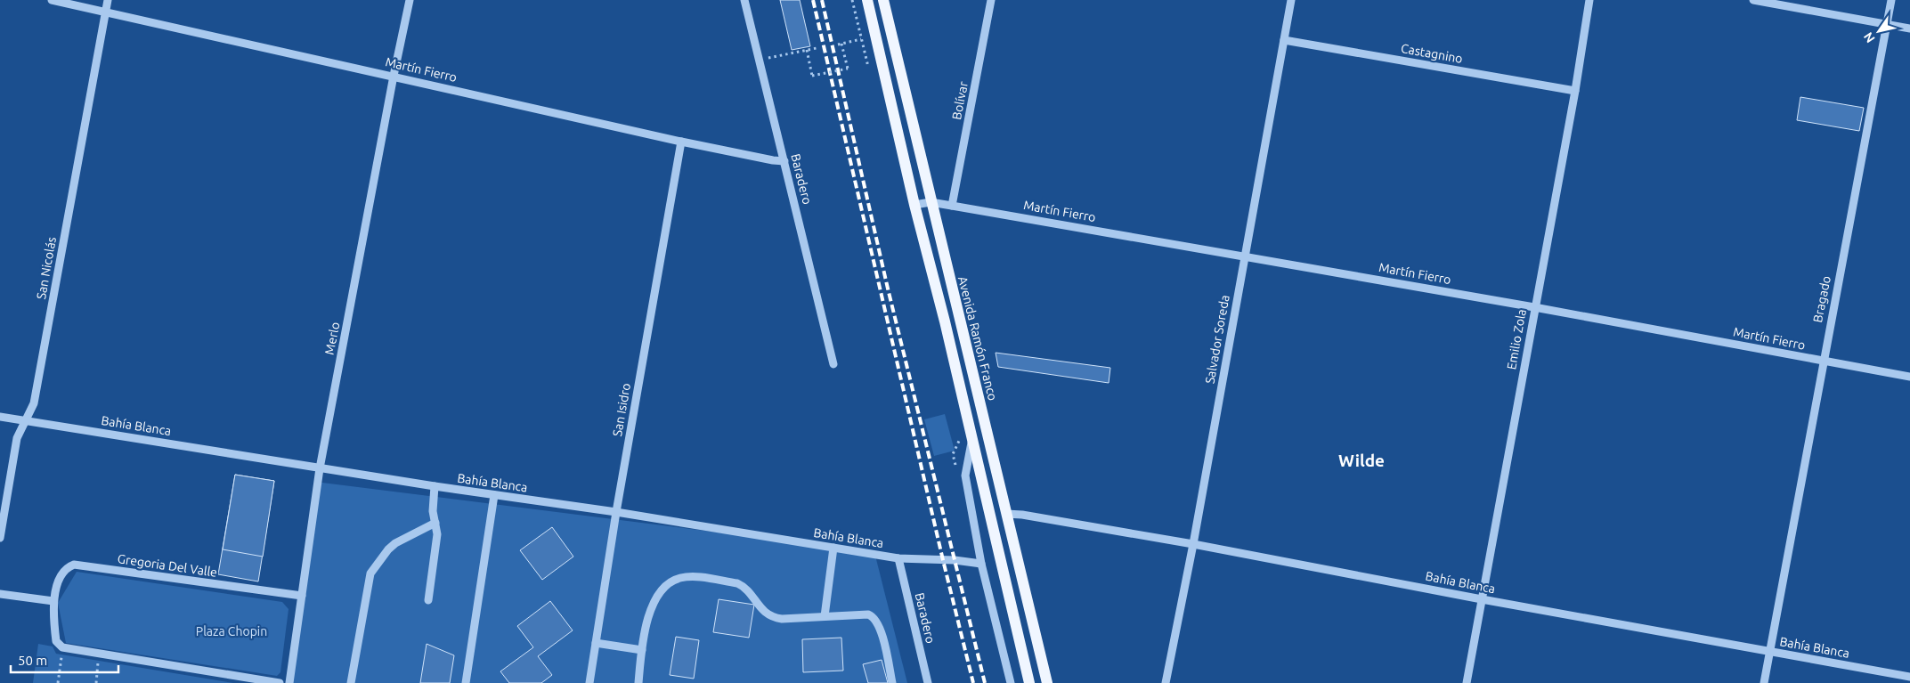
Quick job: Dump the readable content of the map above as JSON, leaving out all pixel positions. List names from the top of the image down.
{
  "streets": {
    "main road": ["Avenida Ramón Franco"],
    "street": [
      "Castagnino",
      "Martín Fierro",
      "Bolívar",
      "Baradero",
      "San Nicolás",
      "Bragado",
      "Merlo",
      "Salvador Soreda",
      "Emilio Zola",
      "San Isidro",
      "Bahía Blanca",
      "Gregoria Del Valle"
    ]
  },
  "crossings": [
    ["Castagnino", "Salvador Soreda"],
    ["Castagnino", "Emilio Zola"],
    ["Martín Fierro", "Bolívar"],
    ["Martín Fierro", "Baradero"],
    ["Martín Fierro", "San Nicolás"],
    ["Martín Fierro", "Bragado"],
    ["Martín Fierro", "Merlo"],
    ["Martín Fierro", "Avenida Ramón Franco"],
    ["Martín Fierro", "Salvador Soreda"],
    ["Martín Fierro", "Emilio Zola"],
    ["Martín Fierro", "San Isidro"],
    ["Baradero", "Bahía Blanca"],
    ["San Nicolás", "Bahía Blanca"],
    ["Bragado", "Bahía Blanca"],
    ["Merlo", "Bahía Blanca"],
    ["Merlo", "Gregoria Del Valle"],
    ["Avenida Ramón Franco", "Bahía Blanca"],
    ["Salvador Soreda", "Bahía Blanca"],
    ["Emilio Zola", "Bahía Blanca"],
    ["San Isidro", "Bahía Blanca"]
  ],
  "districts": ["Wilde"],
  "parks": ["Plaza Chopin"],
  "scale_bar": "50 m",
  "north": "bottom left"
}
